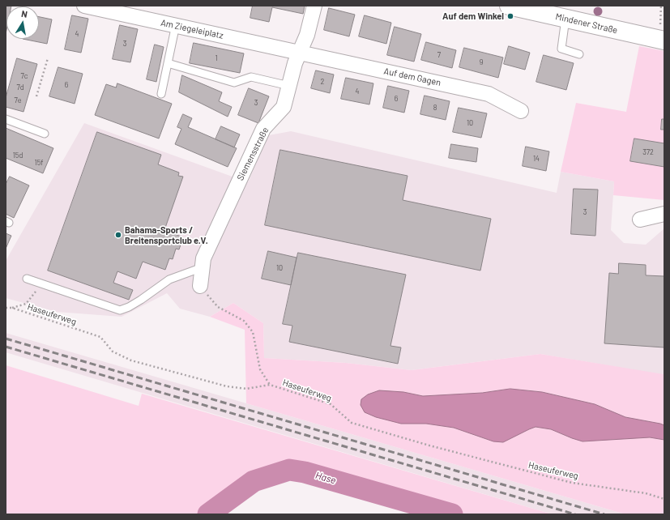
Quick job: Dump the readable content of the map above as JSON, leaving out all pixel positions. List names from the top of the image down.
{
  "streets": {
    "main road": ["Mindener Straße"],
    "street": ["Am Ziegeleiplatz", "Auf dem Gagen", "Siemensstraße"],
    "path": ["Haseuferweg"]
  },
  "crossings": [
    ["Am Ziegeleiplatz", "Auf dem Gagen"],
    ["Am Ziegeleiplatz", "Siemensstraße"],
    ["Auf dem Gagen", "Siemensstraße"]
  ],
  "water": ["Hase"],
  "places": ["Auf dem Winkel", "Bahama-Sports / Breitensportclub e.V."],
  "house_numbers": [
    "4",
    "3",
    "7",
    "1",
    "9",
    "7c",
    "2",
    "6",
    "7d",
    "4",
    "6",
    "7e",
    "3",
    "8",
    "10",
    "372",
    "15d",
    "14",
    "15f",
    "3",
    "10"
  ],
  "north": "top"
}
